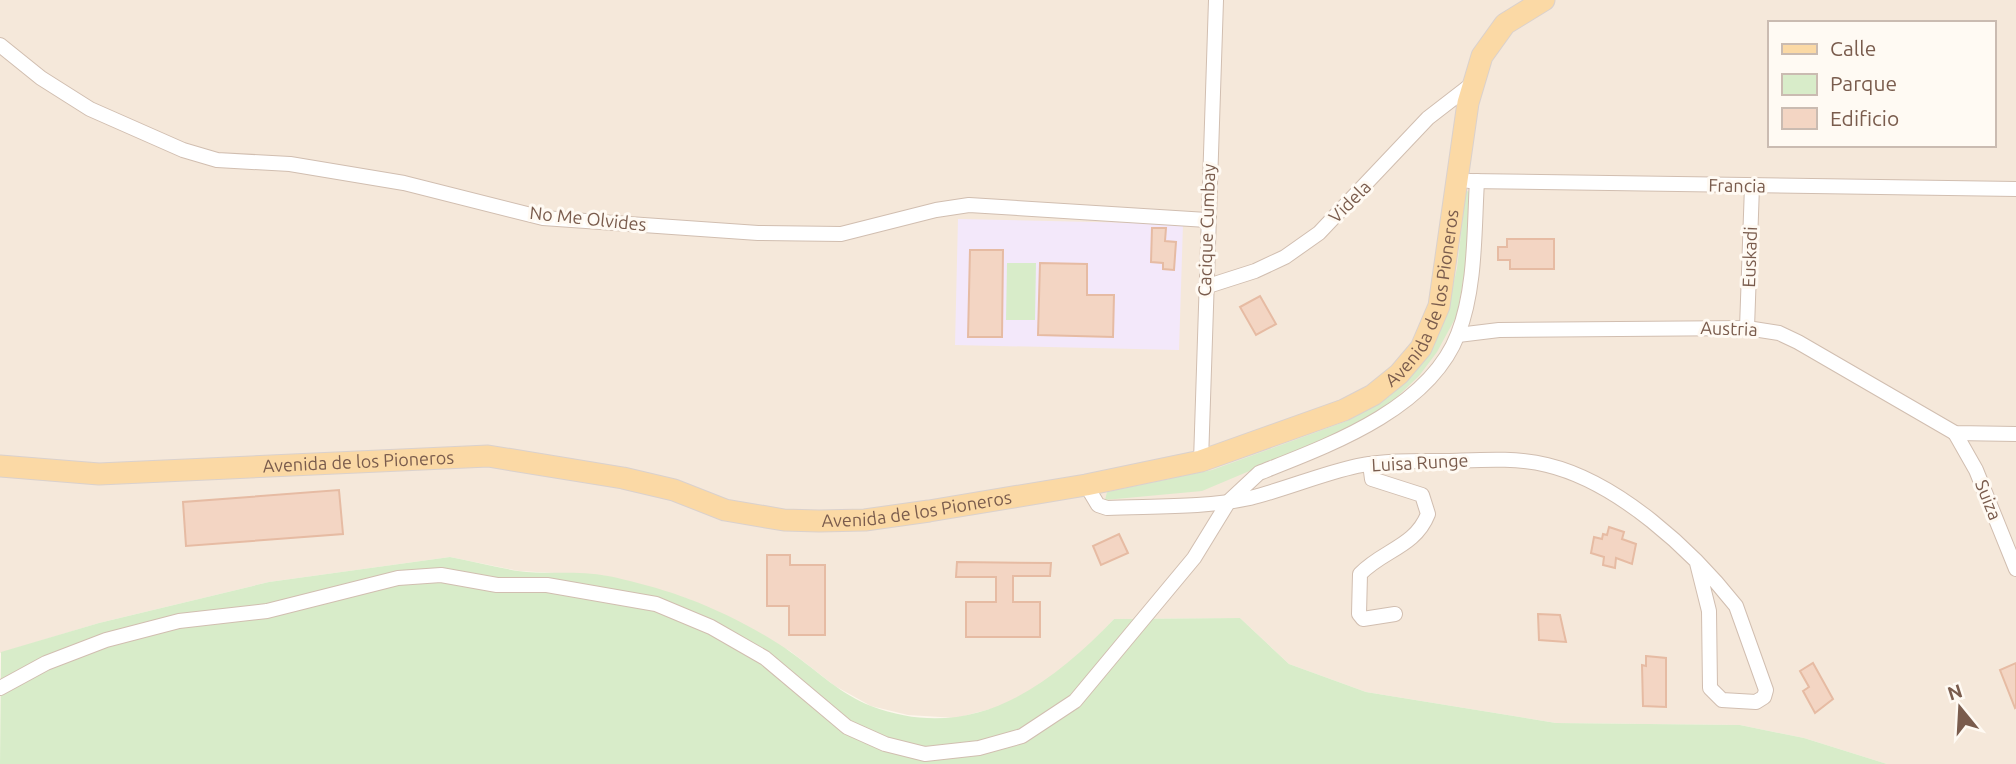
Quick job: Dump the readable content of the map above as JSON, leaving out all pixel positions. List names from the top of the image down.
{
  "streets": {
    "main road": ["Avenida de los Pioneros"],
    "street": [
      "Francia",
      "Videla",
      "No Me Olvides",
      "Cacique Cumbay",
      "Euskadi",
      "Austria",
      "Luisa Runge",
      "Suiza"
    ]
  },
  "crossings": [
    ["Francia", "Euskadi"],
    ["Francia", "Avenida de los Pioneros"],
    ["Videla", "Cacique Cumbay"],
    ["Videla", "Avenida de los Pioneros"],
    ["No Me Olvides", "Cacique Cumbay"],
    ["Cacique Cumbay", "Avenida de los Pioneros"],
    ["Euskadi", "Austria"],
    ["Avenida de los Pioneros", "Luisa Runge"],
    ["Austria", "Suiza"]
  ],
  "legend": ["Calle", "Parque", "Edificio"],
  "north": "top"
}
